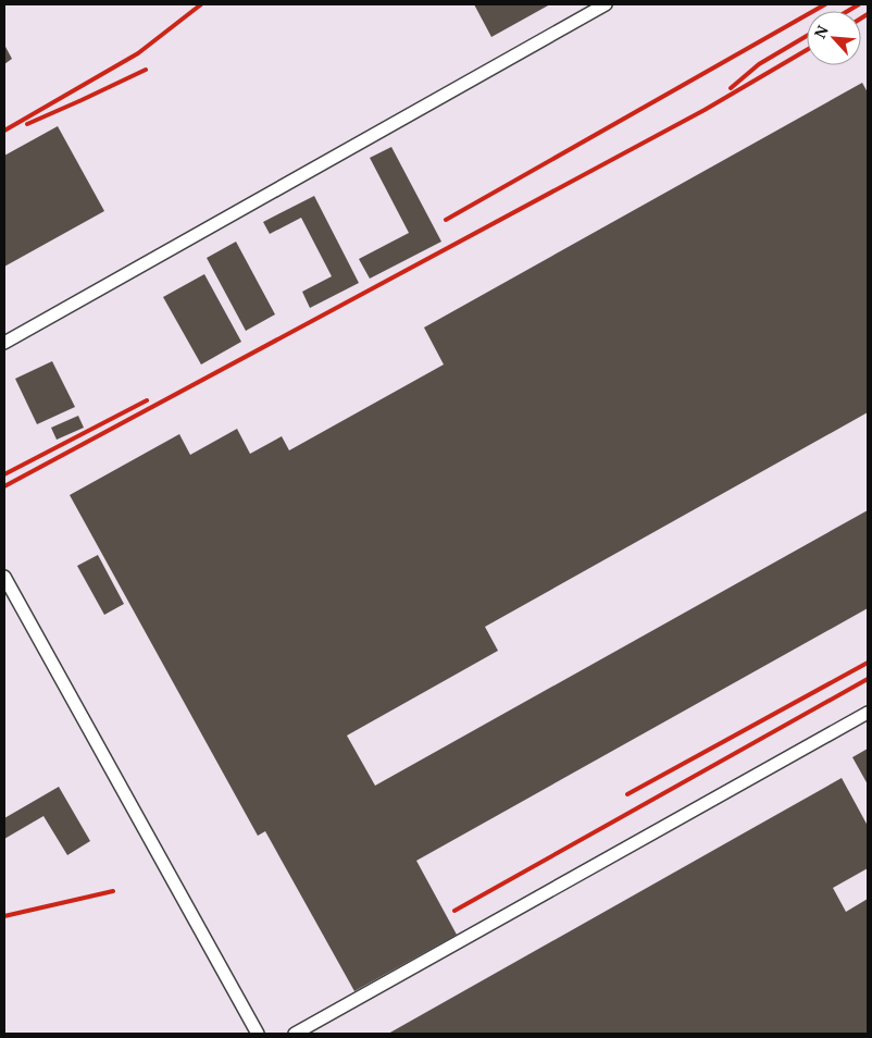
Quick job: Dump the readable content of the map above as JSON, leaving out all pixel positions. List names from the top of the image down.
{
  "north": "top left"
}
